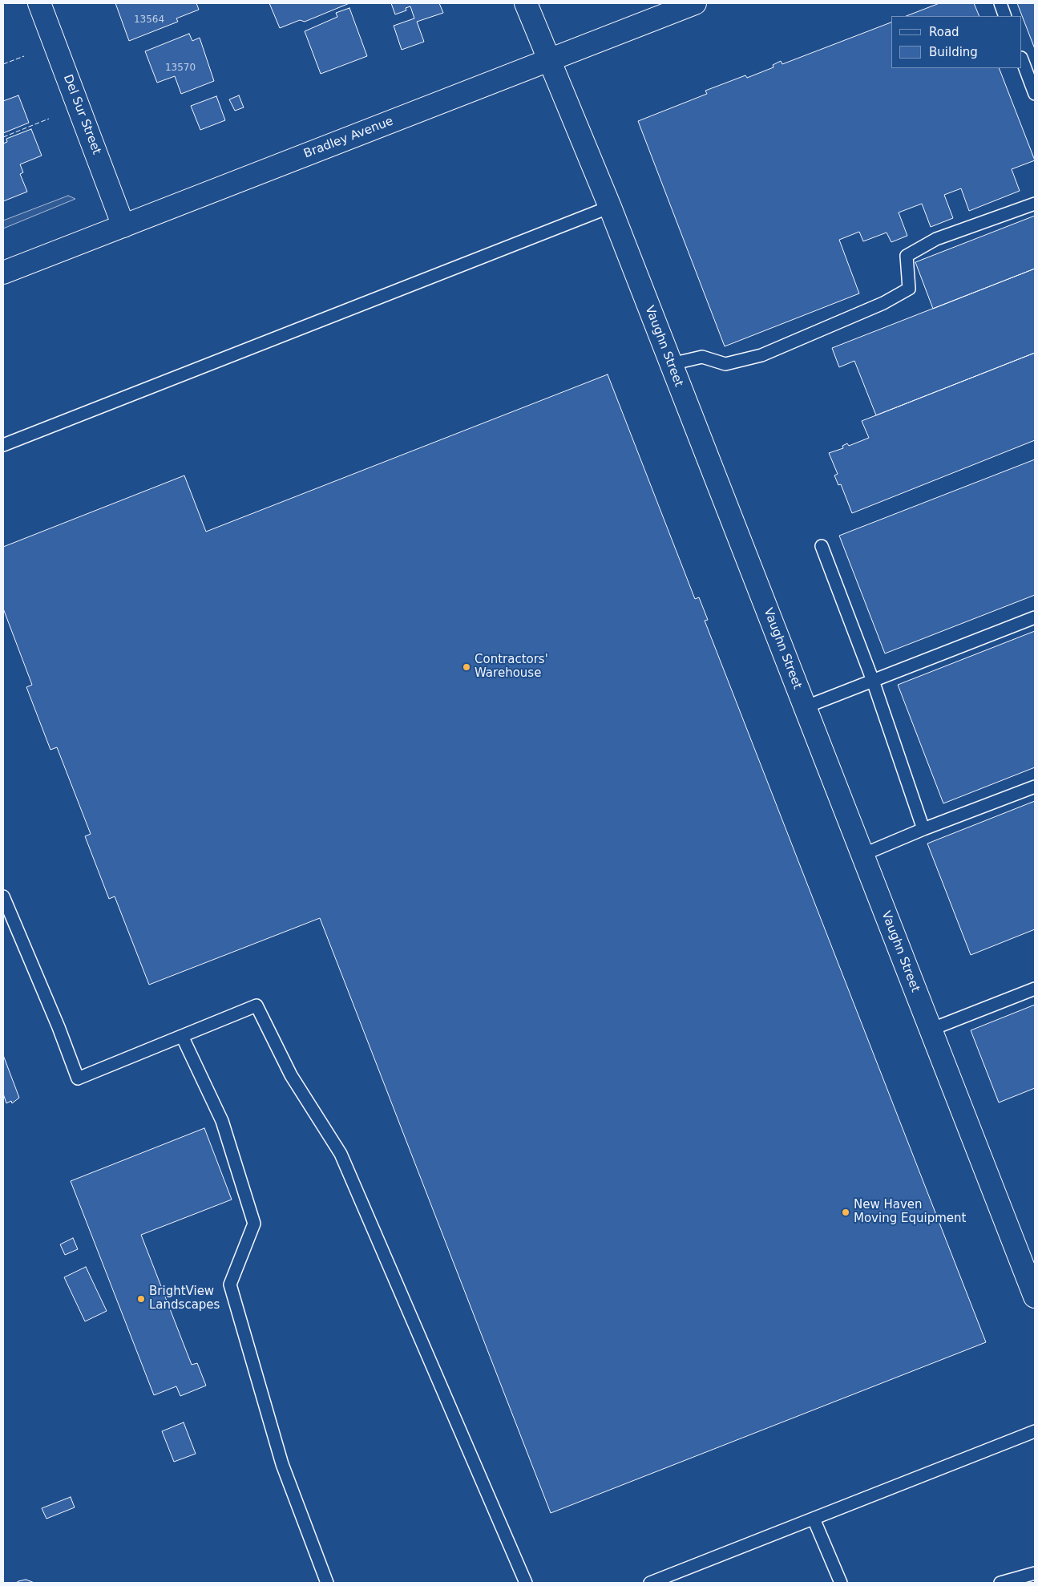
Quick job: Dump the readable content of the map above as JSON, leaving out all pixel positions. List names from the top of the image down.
{
  "streets": {
    "street": ["Del Sur Street", "Bradley Avenue", "Vaughn Street"]
  },
  "crossings": [
    ["Del Sur Street", "Bradley Avenue"],
    ["Bradley Avenue", "Vaughn Street"]
  ],
  "places": ["Contractors' Warehouse", "New Haven Moving Equipment", "BrightView Landscapes"],
  "house_numbers": ["13564", "13570"],
  "legend": ["Road", "Building"]
}
